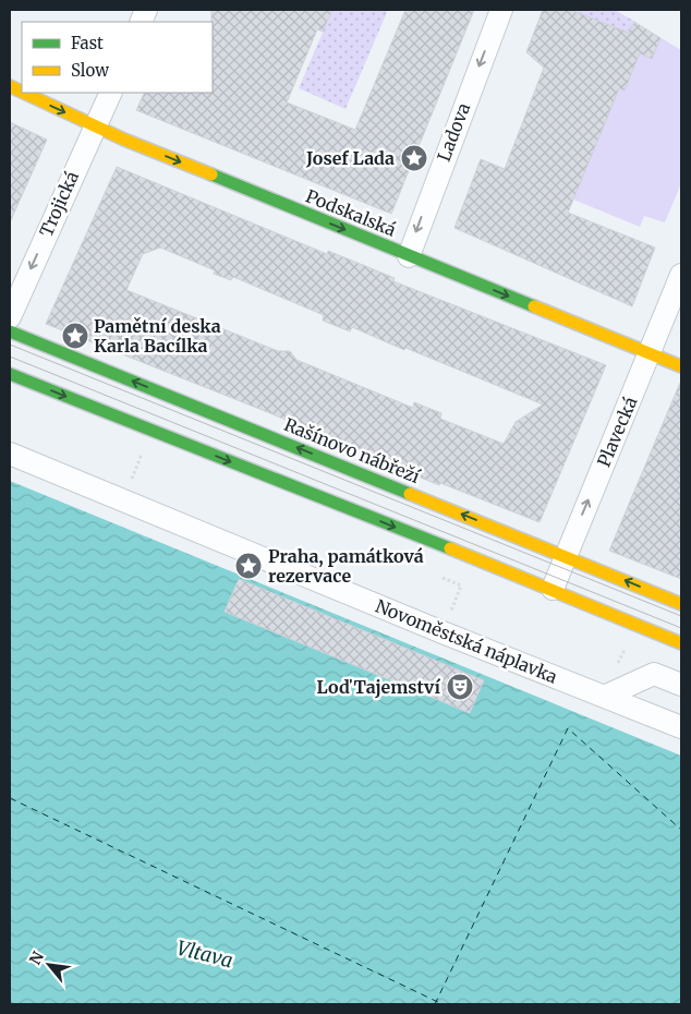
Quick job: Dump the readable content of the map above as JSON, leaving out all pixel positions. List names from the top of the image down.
{
  "streets": {
    "main road": ["Podskalská", "Rašínovo nábřeží"],
    "street": [
      "Ladova",
      "Trojická",
      "Plavecká",
      "Novoměstská náplavka"
    ]
  },
  "crossings": [
    ["Ladova", "Podskalská"],
    ["Trojická", "Podskalská"],
    ["Podskalská", "Plavecká"],
    ["Plavecká", "Rašínovo nábřeží"]
  ],
  "one_way": [
    "Ladova",
    "Trojická",
    "Podskalská",
    "Plavecká"
  ],
  "water": ["Vltava"],
  "places": {
    "place": ["Josef Lada", "Pamětní deska Karla Bacílka", "Praha, památková rezervace"],
    "theatre": ["Loď Tajemství"]
  },
  "legend": ["Fast", "Slow"],
  "north": "top left"
}
